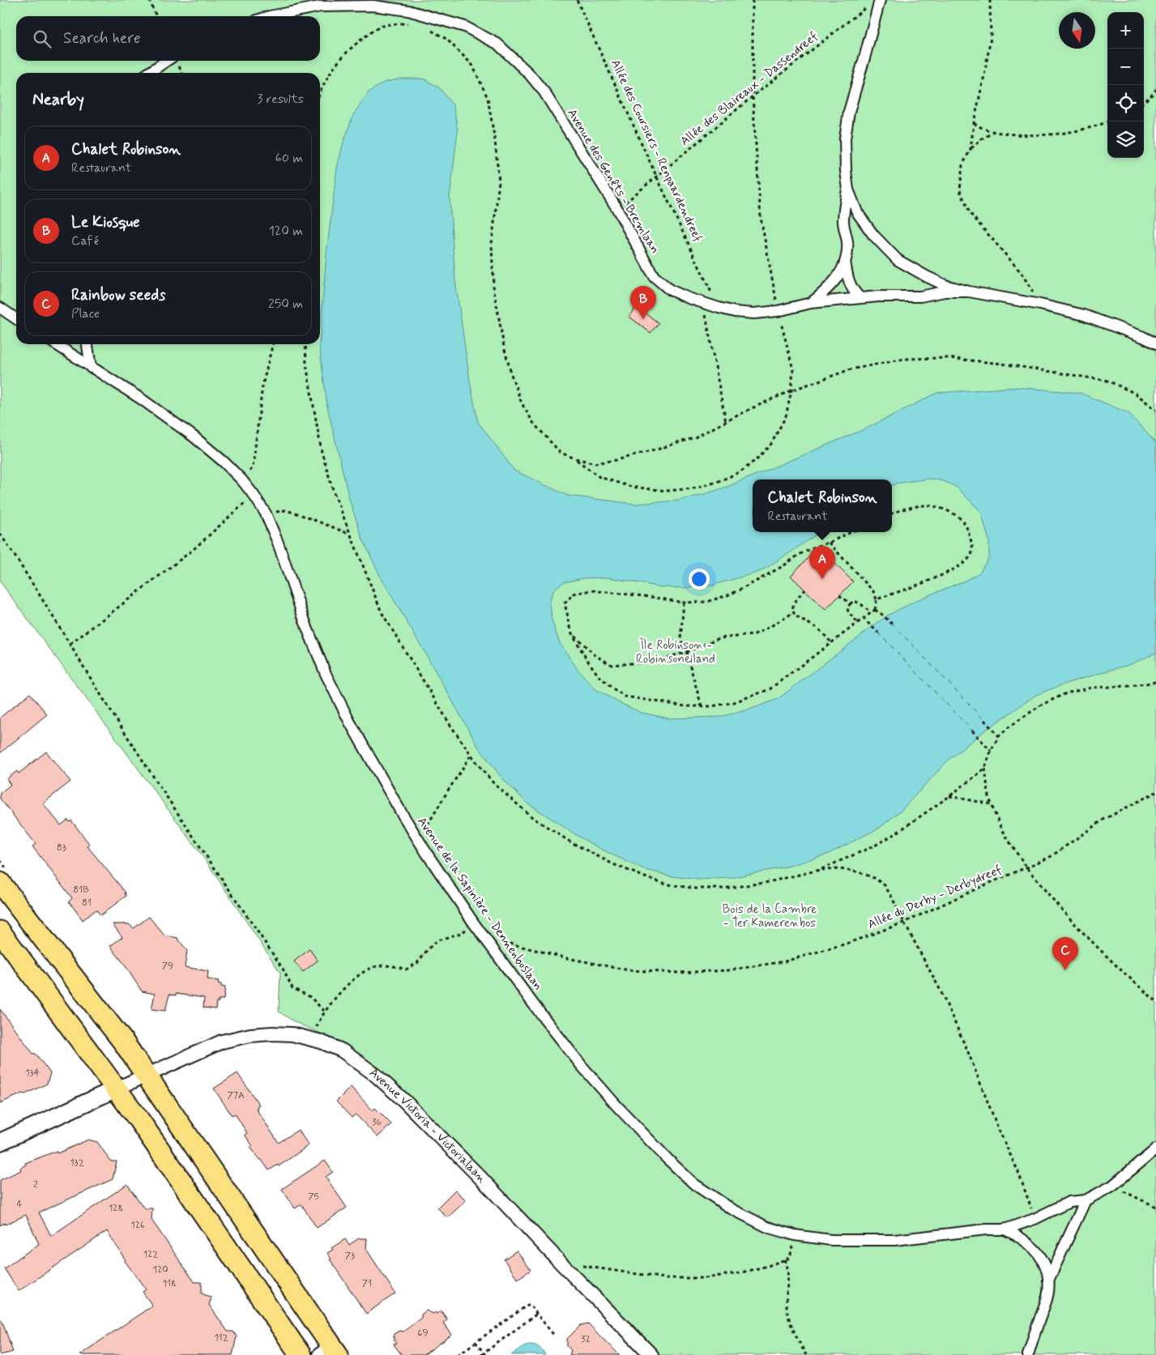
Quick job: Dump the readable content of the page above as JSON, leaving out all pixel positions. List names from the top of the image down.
{
  "streets": {
    "street": ["Avenue des Genêts - Bremlaan", "Avenue de la Sapinière - Dennenboslaan", "Avenue Victoria - Victorialaan"],
    "path": ["Allée des Blaireaux - Dassendreef", "Allée des Coursiers - Renpaardendreef", "Allée du Derby - Derbydreef"]
  },
  "crossings": [
    ["Allée des Blaireaux - Dassendreef", "Allée des Coursiers - Renpaardendreef"],
    ["Allée des Blaireaux - Dassendreef", "Avenue des Genêts - Bremlaan"],
    ["Allée des Coursiers - Renpaardendreef", "Avenue des Genêts - Bremlaan"],
    ["Allée du Derby - Derbydreef", "Avenue de la Sapinière - Dennenboslaan"]
  ],
  "parks": ["Île Robinson - Robinsoneiland", "Bois de la Cambre - Ter Kamerenbos"],
  "house_numbers": [
    "83",
    "81B",
    "81",
    "79",
    "134",
    "77A",
    "36",
    "132",
    "2",
    "75",
    "4",
    "128",
    "126",
    "122",
    "73",
    "120",
    "118",
    "71",
    "69",
    "112",
    "32"
  ],
  "north": "bottom",
  "page": {
    "map_buttons": ["+", "−"],
    "search": "Search here",
    "heading": ["Nearby", "3 results"],
    "list": [
      {
        "mark": "A",
        "name": "Chalet Robinson",
        "note": "Restaurant",
        "value": "60 m"
      },
      {
        "mark": "B",
        "name": "Le Kiosque",
        "note": "Café",
        "value": "120 m"
      },
      {
        "mark": "C",
        "name": "Rainbow seeds",
        "note": "Place",
        "value": "250 m"
      }
    ],
    "pins": ["B", "A", "C"],
    "popup": ["Chalet Robinson", "Restaurant"]
  }
}
